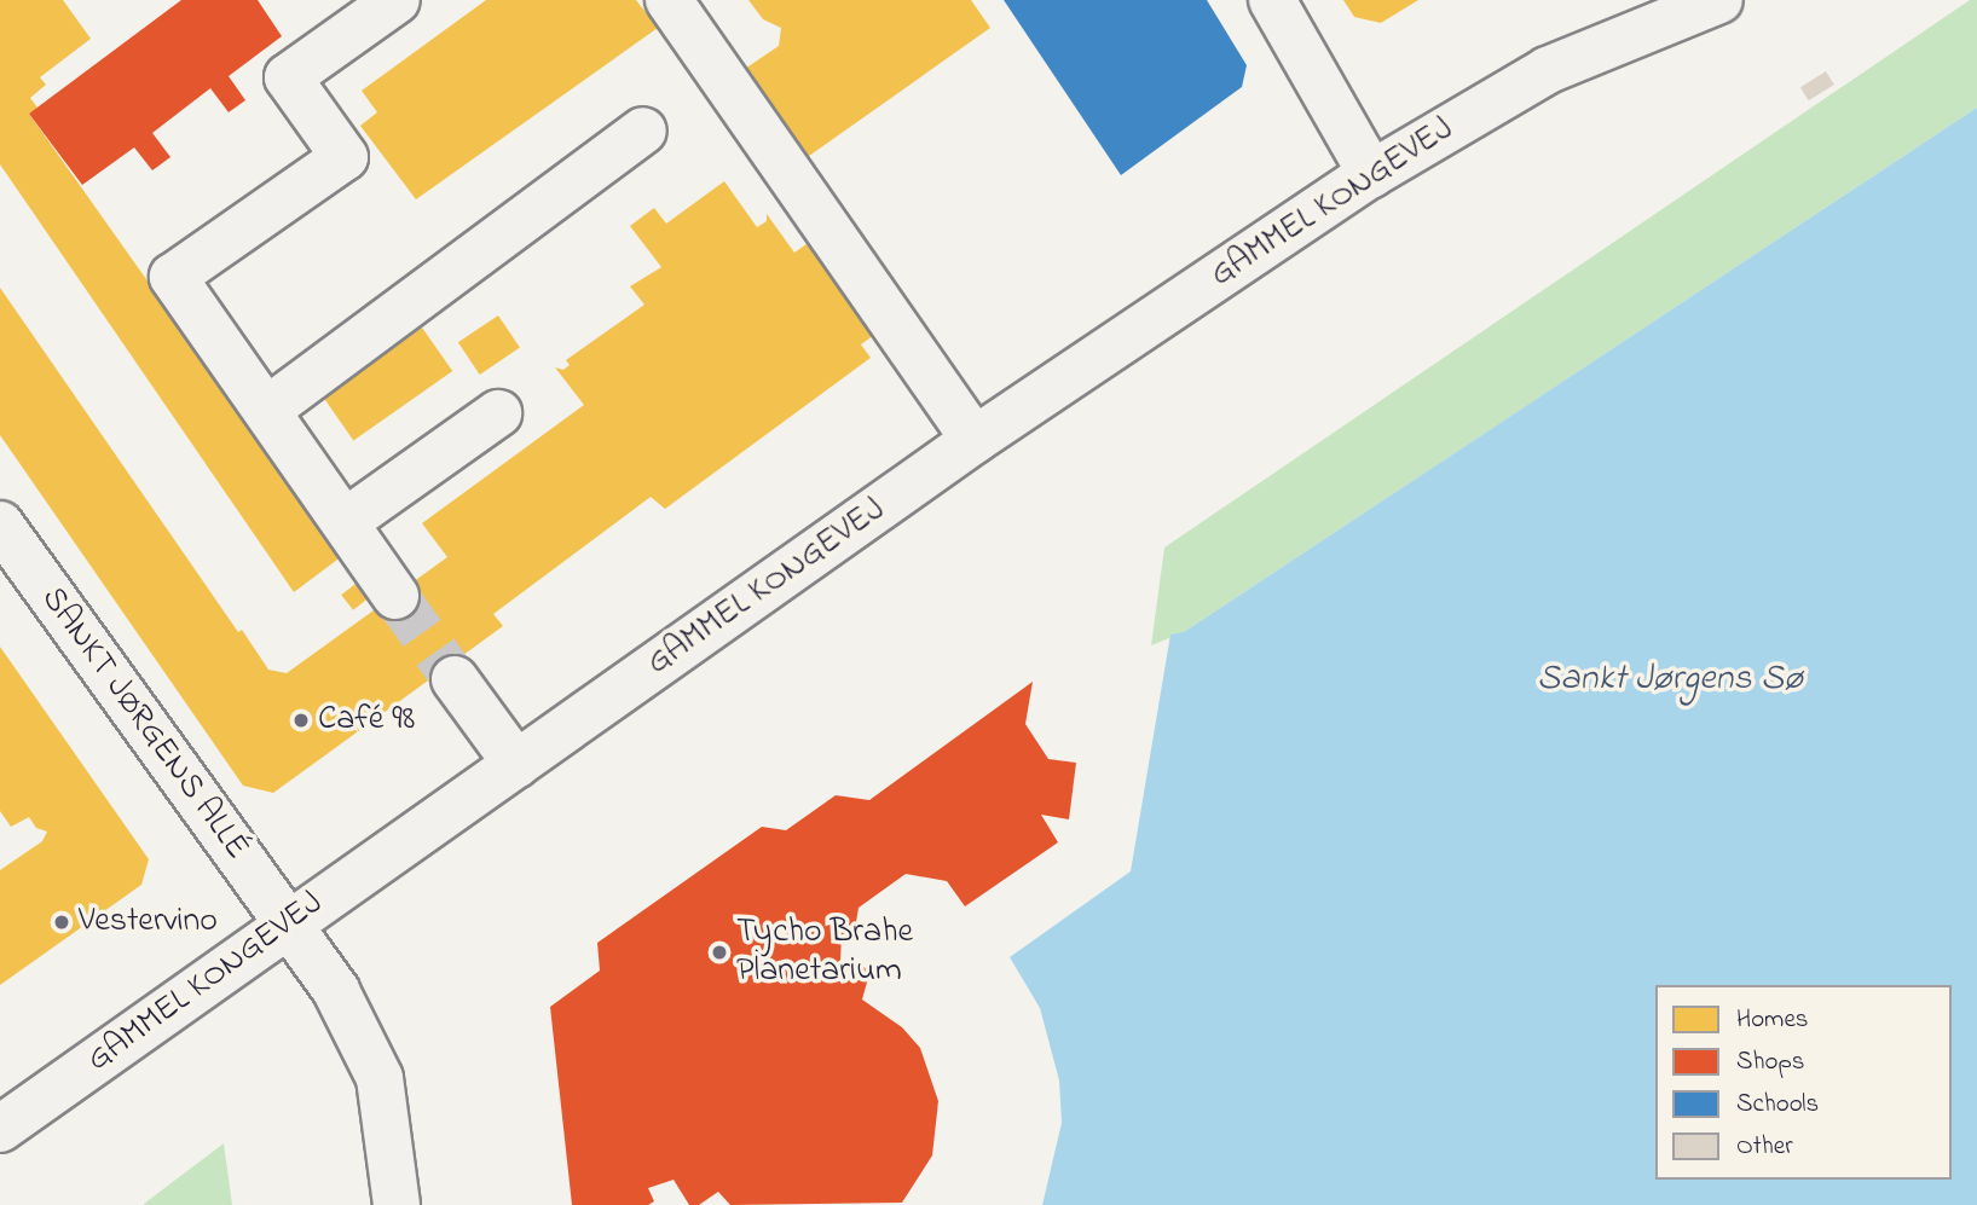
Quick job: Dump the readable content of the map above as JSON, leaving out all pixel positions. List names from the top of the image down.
{
  "streets": {
    "street": ["GAMMEL KONGEVEJ", "SANKT JØRGENS ALLÉ"]
  },
  "crossings": [
    ["GAMMEL KONGEVEJ", "SANKT JØRGENS ALLÉ"]
  ],
  "water": ["Sankt Jørgens Sø"],
  "places": ["Café 98", "Vestervino", "Tycho Brahe Planetarium"],
  "legend": [
    "Homes",
    "Shops",
    "Schools",
    "Other"
  ]
}
